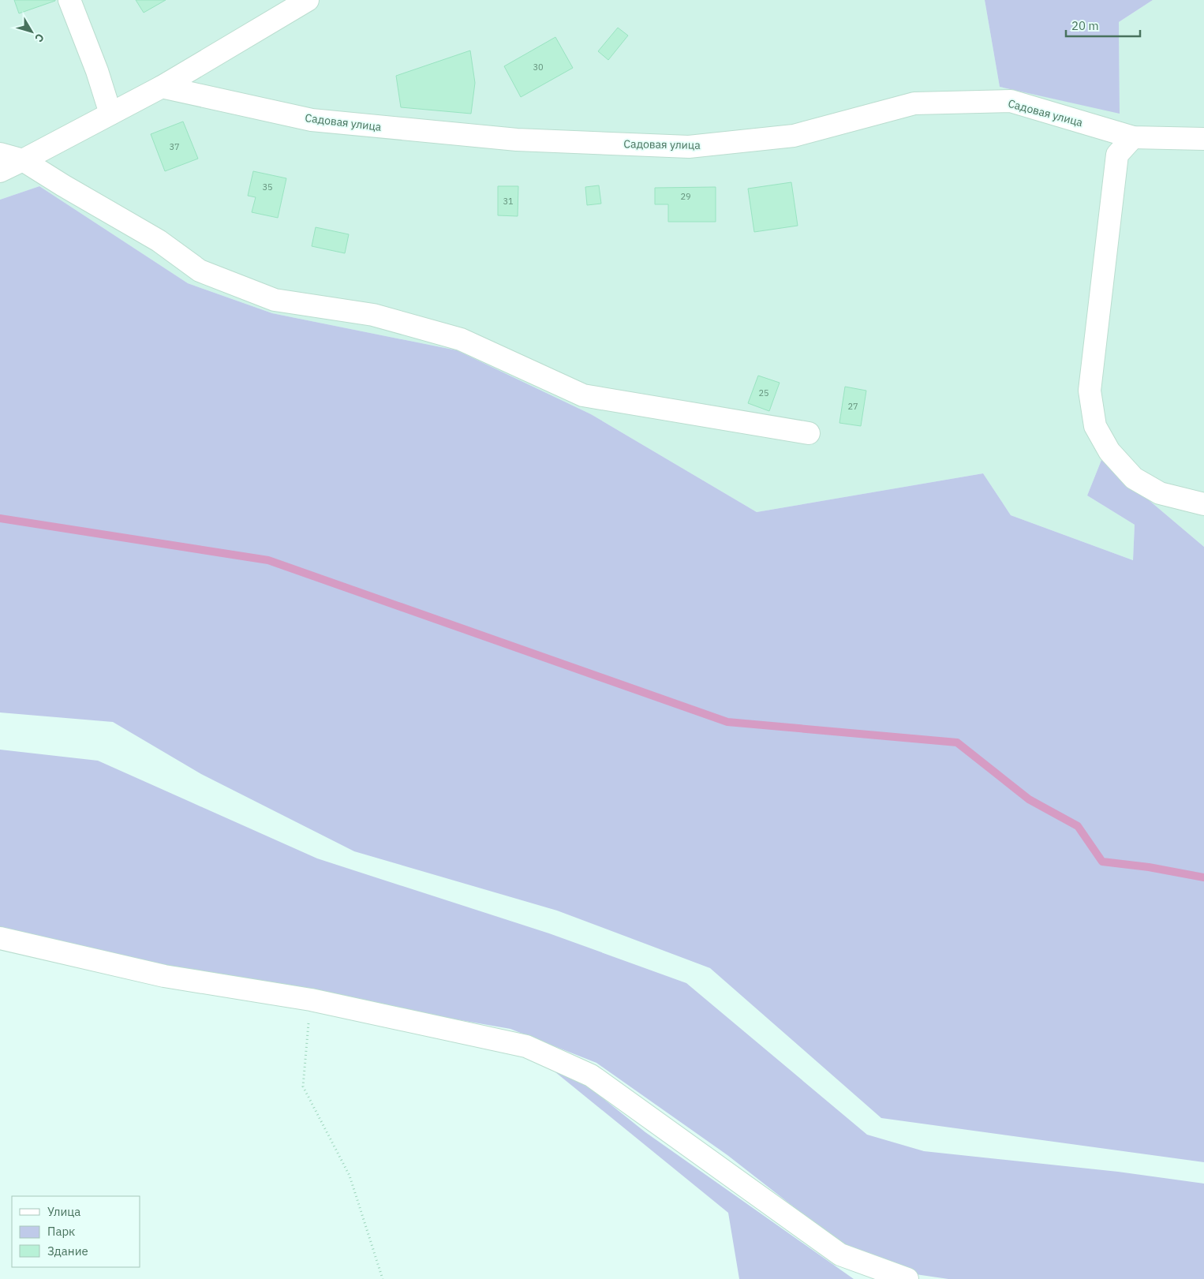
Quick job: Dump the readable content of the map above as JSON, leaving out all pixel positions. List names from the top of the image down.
{
  "streets": {
    "street": ["Садовая улица"]
  },
  "house_numbers": [
    "30",
    "37",
    "35",
    "29",
    "31",
    "25",
    "27"
  ],
  "legend": ["Улица", "Парк", "Здание"],
  "scale_bar": "20 m",
  "north": "bottom right"
}
